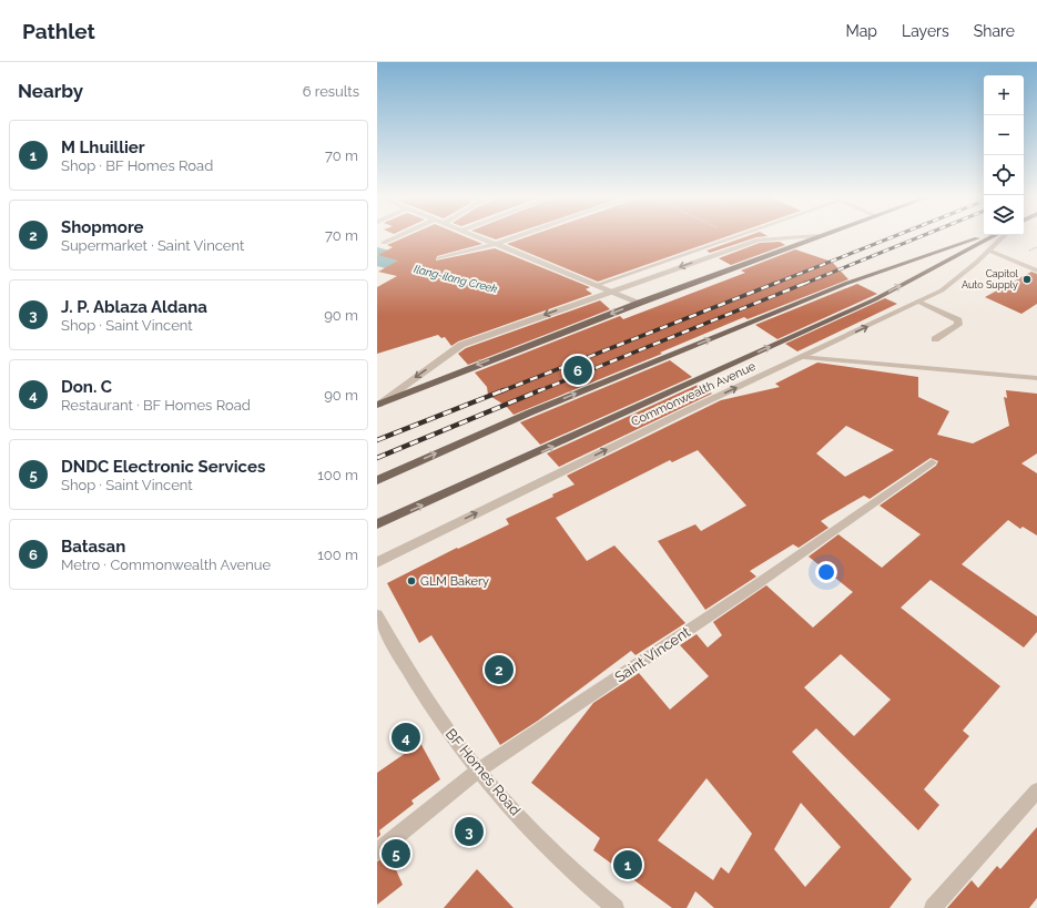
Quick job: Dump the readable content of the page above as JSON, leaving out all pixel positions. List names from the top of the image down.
{
  "streets": {
    "street": ["Commonwealth Avenue", "Saint Vincent", "BF Homes Road"]
  },
  "crossings": [
    ["Saint Vincent", "BF Homes Road"]
  ],
  "one_way": ["Commonwealth Avenue"],
  "water": ["Ilang-ilang Creek"],
  "places": ["Capitol Auto Supply", "GLM Bakery"],
  "page": {
    "header": "Pathlet",
    "nav": ["Map", "Layers", "Share"],
    "heading": ["Nearby", "6 results"],
    "map_buttons": ["+", "−"],
    "list": [
      {
        "mark": "1",
        "name": "M Lhuillier",
        "note": "Shop · BF Homes Road",
        "value": "70 m"
      },
      {
        "mark": "2",
        "name": "Shopmore",
        "note": "Supermarket · Saint Vincent",
        "value": "70 m"
      },
      {
        "mark": "3",
        "name": "J. P. Ablaza Aldana",
        "note": "Shop · Saint Vincent",
        "value": "90 m"
      },
      {
        "mark": "4",
        "name": "Don. C",
        "note": "Restaurant · BF Homes Road",
        "value": "90 m"
      },
      {
        "mark": "5",
        "name": "DNDC Electronic Services",
        "note": "Shop · Saint Vincent",
        "value": "100 m"
      },
      {
        "mark": "6",
        "name": "Batasan",
        "note": "Metro · Commonwealth Avenue",
        "value": "100 m"
      }
    ],
    "pins": [
      "6",
      "2",
      "4",
      "3",
      "5",
      "1"
    ]
  }
}
